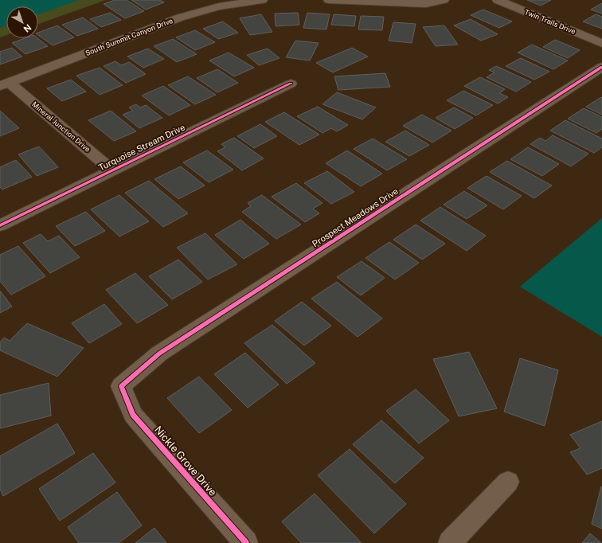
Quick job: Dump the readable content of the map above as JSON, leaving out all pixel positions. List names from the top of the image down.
{
  "streets": {
    "street": [
      "Twin Trails Drive",
      "South Summit Canyon Drive",
      "Mineral Junction Drive",
      "Turquoise Stream Drive",
      "Prospect Meadows Drive",
      "Nickle Grove Drive"
    ]
  },
  "crossings": [
    ["South Summit Canyon Drive", "Mineral Junction Drive"],
    ["Mineral Junction Drive", "Turquoise Stream Drive"],
    ["Prospect Meadows Drive", "Nickle Grove Drive"]
  ],
  "north": "bottom right"
}
